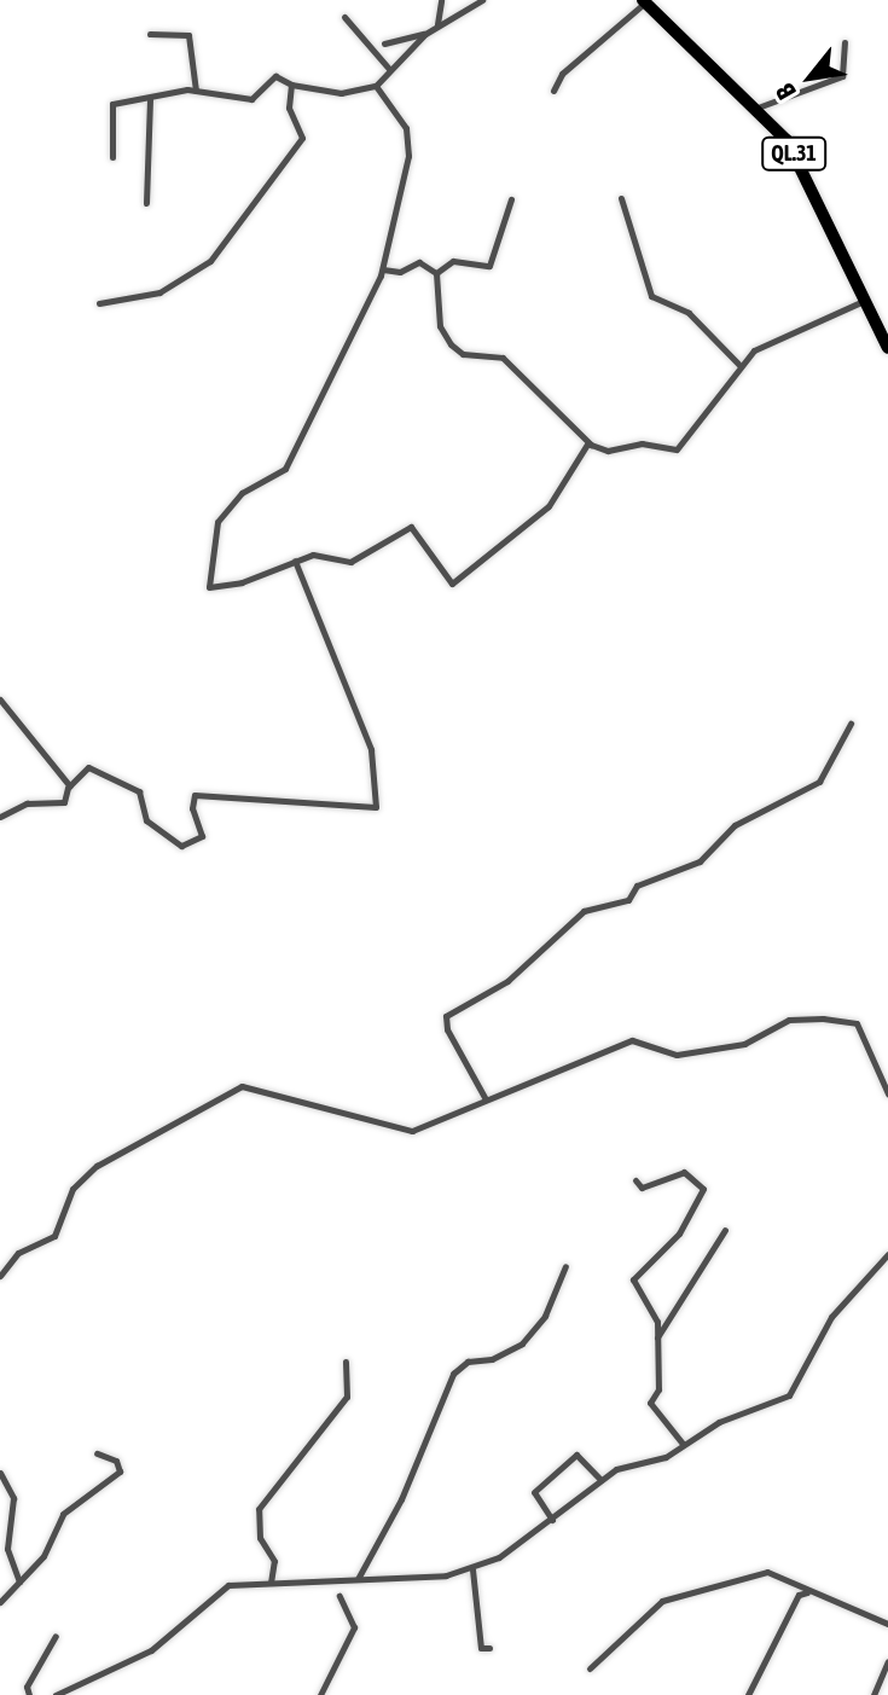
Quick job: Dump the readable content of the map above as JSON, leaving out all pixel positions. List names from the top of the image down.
{
  "streets": {
    "highway": ["QL.31"]
  },
  "north": "bottom left"
}
